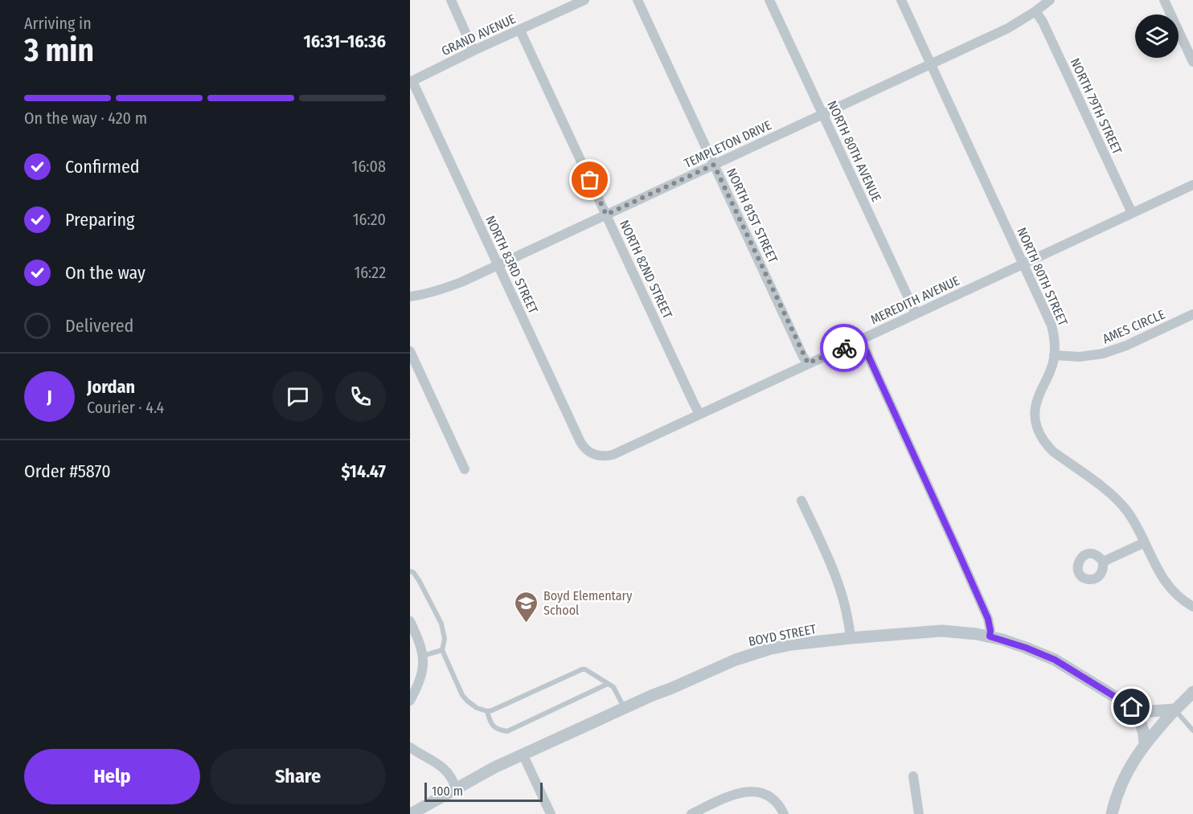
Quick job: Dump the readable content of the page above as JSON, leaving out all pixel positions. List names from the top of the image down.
{
  "streets": {
    "street": [
      "GRAND AVENUE",
      "NORTH 79TH STREET",
      "TEMPLETON DRIVE",
      "NORTH 80TH AVENUE",
      "NORTH 81ST STREET",
      "NORTH 83RD STREET",
      "NORTH 82ND STREET",
      "NORTH 80TH STREET",
      "MEREDITH AVENUE",
      "AMES CIRCLE",
      "BOYD STREET"
    ]
  },
  "crossings": [
    ["GRAND AVENUE", "NORTH 83RD STREET"],
    ["GRAND AVENUE", "NORTH 82ND STREET"],
    ["NORTH 79TH STREET", "TEMPLETON DRIVE"],
    ["NORTH 79TH STREET", "MEREDITH AVENUE"],
    ["TEMPLETON DRIVE", "NORTH 80TH AVENUE"],
    ["TEMPLETON DRIVE", "NORTH 81ST STREET"],
    ["TEMPLETON DRIVE", "NORTH 83RD STREET"],
    ["TEMPLETON DRIVE", "NORTH 82ND STREET"],
    ["TEMPLETON DRIVE", "NORTH 80TH STREET"],
    ["NORTH 80TH AVENUE", "MEREDITH AVENUE"],
    ["NORTH 81ST STREET", "MEREDITH AVENUE"],
    ["NORTH 83RD STREET", "MEREDITH AVENUE"],
    ["NORTH 82ND STREET", "MEREDITH AVENUE"],
    ["NORTH 80TH STREET", "MEREDITH AVENUE"],
    ["NORTH 80TH STREET", "AMES CIRCLE"]
  ],
  "places": {
    "school or university": ["Boyd Elementary School"]
  },
  "scale_bar": "100 m",
  "page": {
    "heading": ["3 min", "Arriving in", "16:31–16:36"],
    "panel": [
      "Jordan",
      "Courier · 4.4",
      "Order #5870",
      "$14.47"
    ],
    "bar": "On the way · 420 m",
    "list": [
      ["Confirmed", "16:08"],
      ["Preparing", "16:20"],
      ["On the way", "16:22"],
      "Delivered"
    ],
    "round": "J",
    "buttons": ["Help", "Share"],
    "scale": "100 m"
  }
}
